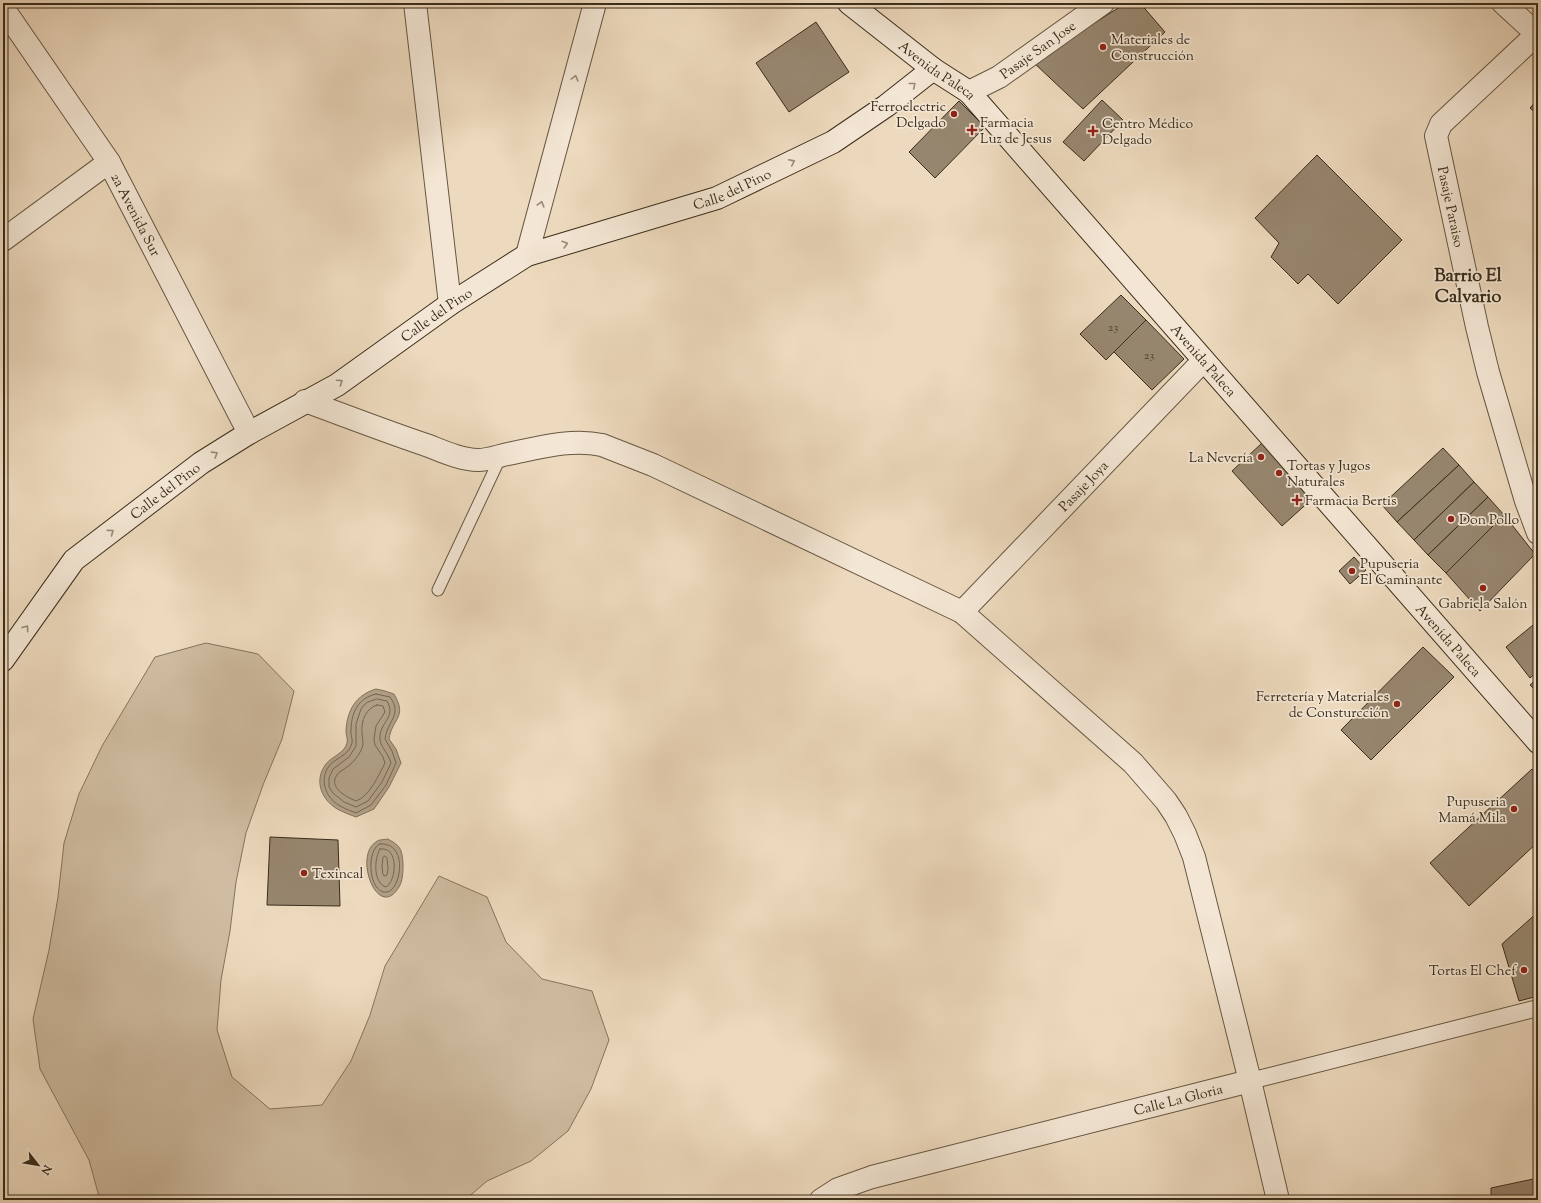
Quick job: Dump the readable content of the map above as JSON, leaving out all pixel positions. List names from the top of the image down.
{
  "streets": {
    "street": [
      "Pasaje San Jose",
      "Avenida Paleca",
      "Calle del Pino",
      "Pasaje Paraiso",
      "2a Avenida Sur",
      "Pasaje Joya",
      "Calle La Gloria"
    ]
  },
  "crossings": [
    ["Pasaje San Jose", "Avenida Paleca"],
    ["Avenida Paleca", "Calle del Pino"],
    ["Avenida Paleca", "Pasaje Joya"],
    ["Calle del Pino", "2a Avenida Sur"]
  ],
  "one_way": ["Calle del Pino"],
  "districts": ["Barrio El Calvario"],
  "places": {
    "other": [
      "Materiales de Construcción",
      "Ferroelectric Delgado",
      "La Nevería",
      "Tortas y Jugos Naturales",
      "Don Pollo",
      "Pupuseria El Caminante",
      "Gabriela Salón",
      "Ferretería y Materiales de Consturcción",
      "Pupuseria Mamá Mila",
      "Texincal",
      "Tortas El Chef"
    ],
    "health": ["Farmacia Luz de Jesus", "Centro Médico Delgado", "Farmacia Bertis"]
  },
  "house_numbers": ["23", "23"],
  "north": "bottom right"
}
